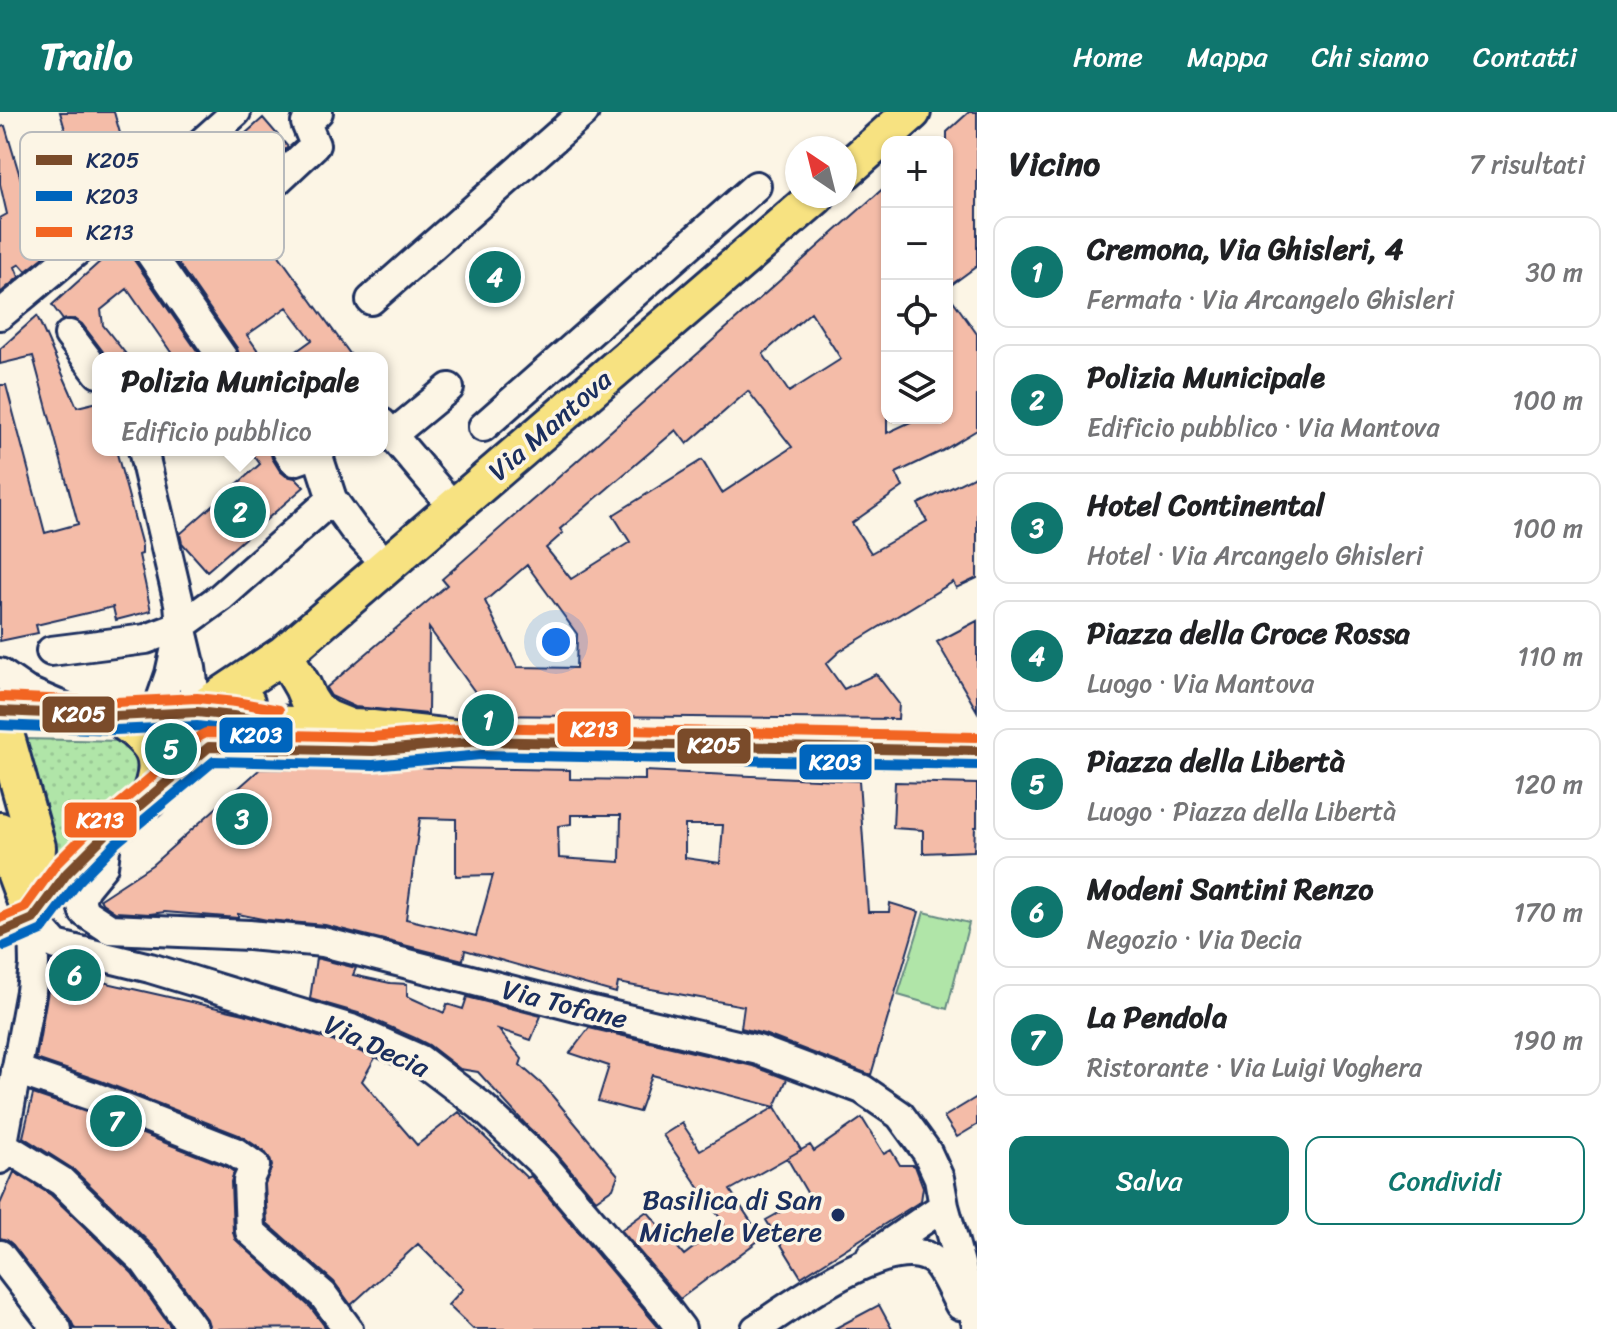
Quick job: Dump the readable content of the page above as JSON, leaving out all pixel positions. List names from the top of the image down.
{
  "streets": {
    "main road": ["Via Mantova"],
    "street": ["Via Tofane", "Via Decia"]
  },
  "crossings": [
    ["Via Mantova", "Via Tofane"],
    ["Via Mantova", "Via Decia"]
  ],
  "places": ["Basilica di San Michele Vetere"],
  "lines": ["transit line K213", "transit line K205", "transit line K203"],
  "legend": ["K205", "K203", "K213"],
  "north": "top left",
  "page": {
    "header": "Trailo",
    "nav": [
      "Home",
      "Mappa",
      "Chi siamo",
      "Contatti"
    ],
    "heading": ["Vicino", "7 risultati"],
    "map_buttons": ["+", "−"],
    "list": [
      {
        "mark": "1",
        "name": "Cremona, Via Ghisleri, 4",
        "note": "Fermata · Via Arcangelo Ghisleri",
        "value": "30 m"
      },
      {
        "mark": "2",
        "name": "Polizia Municipale",
        "note": "Edificio pubblico · Via Mantova",
        "value": "100 m"
      },
      {
        "mark": "3",
        "name": "Hotel Continental",
        "note": "Hotel · Via Arcangelo Ghisleri",
        "value": "100 m"
      },
      {
        "mark": "4",
        "name": "Piazza della Croce Rossa",
        "note": "Luogo · Via Mantova",
        "value": "110 m"
      },
      {
        "mark": "5",
        "name": "Piazza della Libertà",
        "note": "Luogo · Piazza della Libertà",
        "value": "120 m"
      },
      {
        "mark": "6",
        "name": "Modeni Santini Renzo",
        "note": "Negozio · Via Decia",
        "value": "170 m"
      },
      {
        "mark": "7",
        "name": "La Pendola",
        "note": "Ristorante · Via Luigi Voghera",
        "value": "190 m"
      }
    ],
    "pins": [
      "4",
      "2",
      "1",
      "5",
      "3",
      "6",
      "7"
    ],
    "popup": ["Polizia Municipale", "Edificio pubblico"],
    "buttons": ["Salva", "Condividi"]
  }
}
